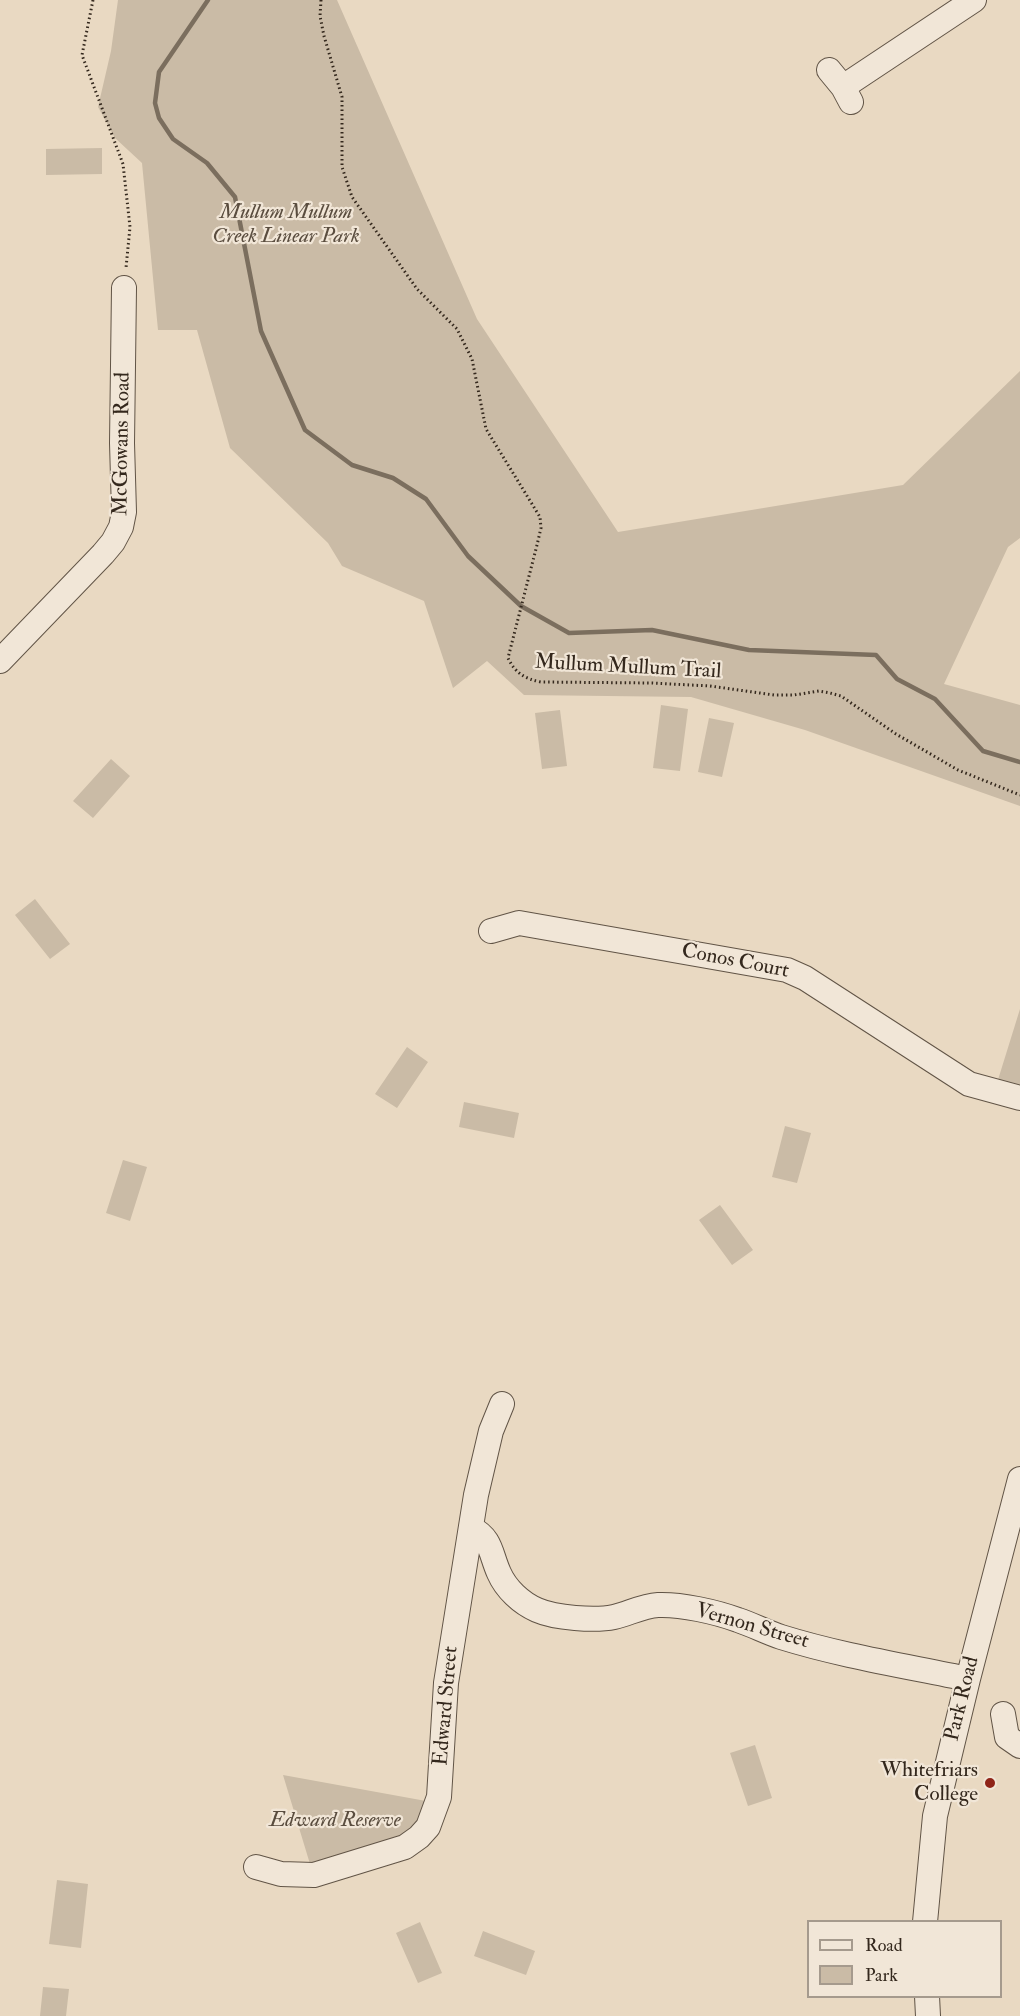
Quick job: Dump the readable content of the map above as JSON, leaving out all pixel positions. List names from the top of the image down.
{
  "streets": {
    "street": [
      "McGowans Road",
      "Conos Court",
      "Vernon Street",
      "Park Road",
      "Edward Street"
    ],
    "path": ["Mullum Mullum Trail"]
  },
  "crossings": [
    ["Vernon Street", "Park Road"],
    ["Vernon Street", "Edward Street"]
  ],
  "parks": ["Mullum Mullum Creek Linear Park", "Edward Reserve"],
  "places": ["Whitefriars College"],
  "legend": ["Road", "Park"]
}
